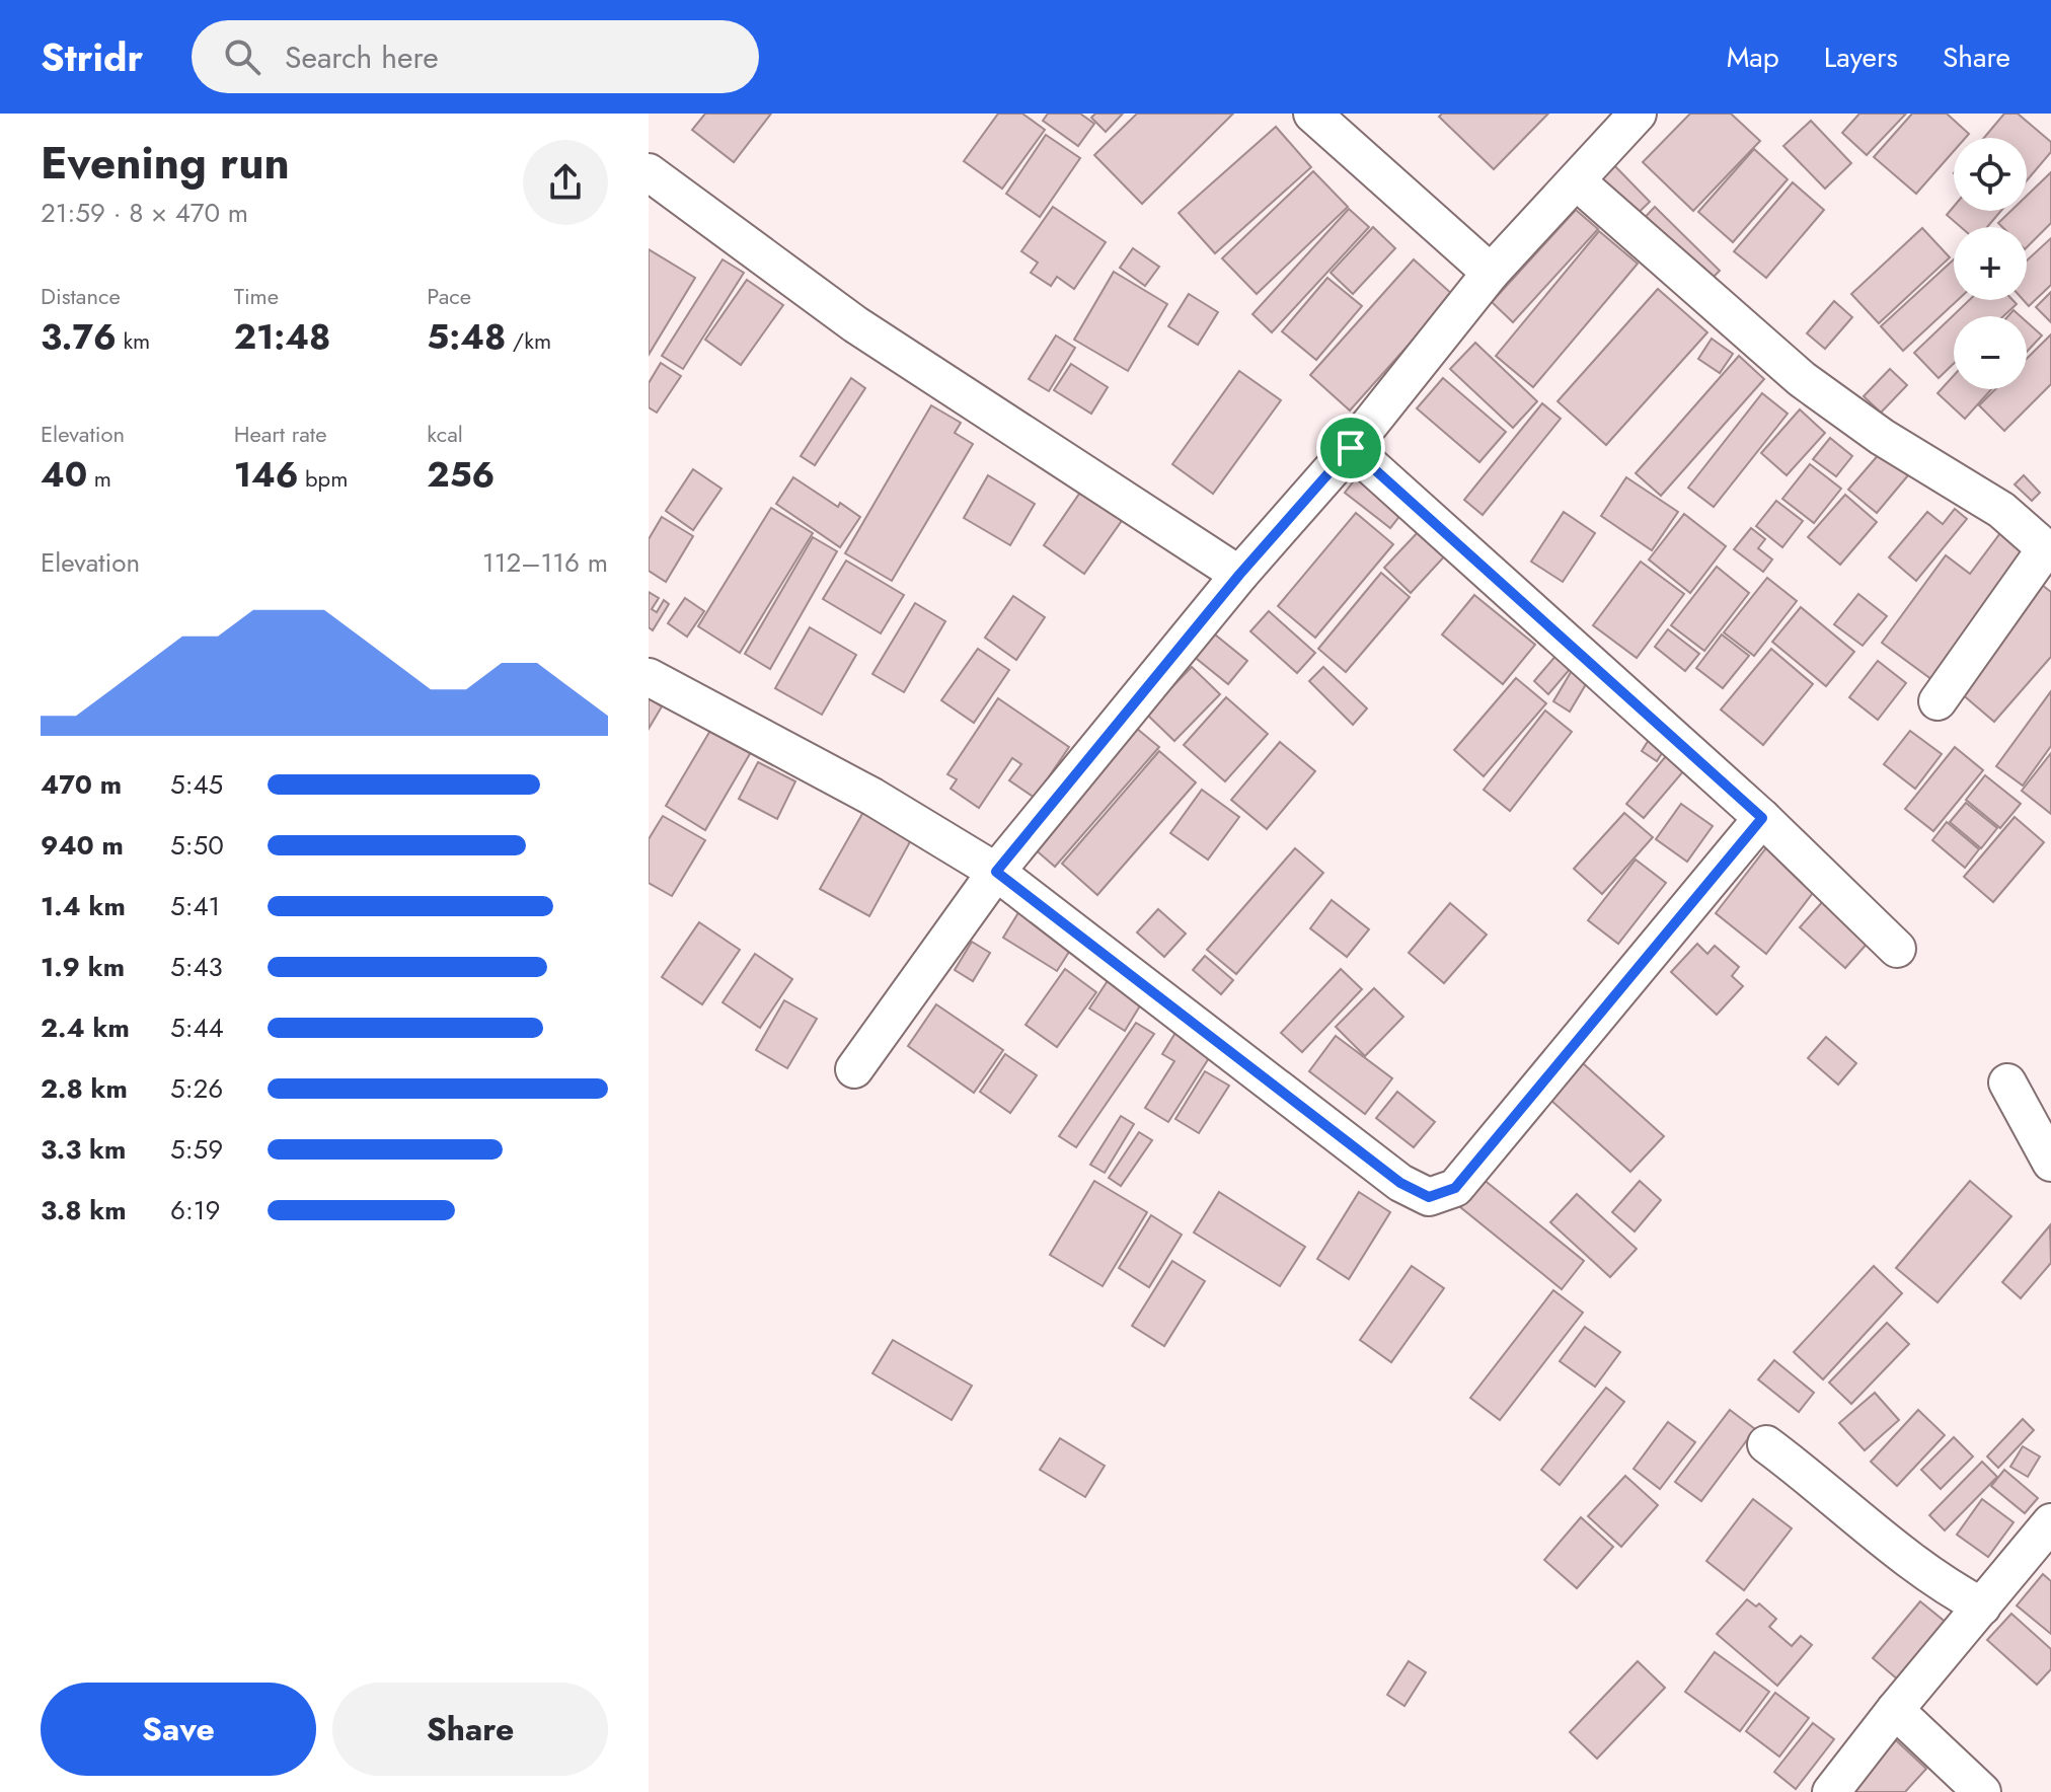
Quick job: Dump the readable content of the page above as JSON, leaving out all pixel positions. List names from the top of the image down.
{
  "page": {
    "header": "Stridr",
    "search": "Search here",
    "nav": ["Map", "Layers", "Share"],
    "heading": ["Evening run", "21:59 · 8 × 470 m"],
    "map_buttons": ["+", "−"],
    "stats": [
      ["Distance", "3.76 km"],
      ["Time", "21:48"],
      ["Pace", "5:48 /km"],
      ["Elevation", "40 m"],
      ["Heart rate", "146 bpm"],
      ["kcal", "256"]
    ],
    "chart": ["Elevation", "112–116 m"],
    "list": [
      {
        "name": "470 m",
        "note": "5:45"
      },
      {
        "name": "940 m",
        "note": "5:50"
      },
      {
        "name": "1.4 km",
        "note": "5:41"
      },
      {
        "name": "1.9 km",
        "note": "5:43"
      },
      {
        "name": "2.4 km",
        "note": "5:44"
      },
      {
        "name": "2.8 km",
        "note": "5:26"
      },
      {
        "name": "3.3 km",
        "note": "5:59"
      },
      {
        "name": "3.8 km",
        "note": "6:19"
      }
    ],
    "buttons": ["Save", "Share"]
  }
}
